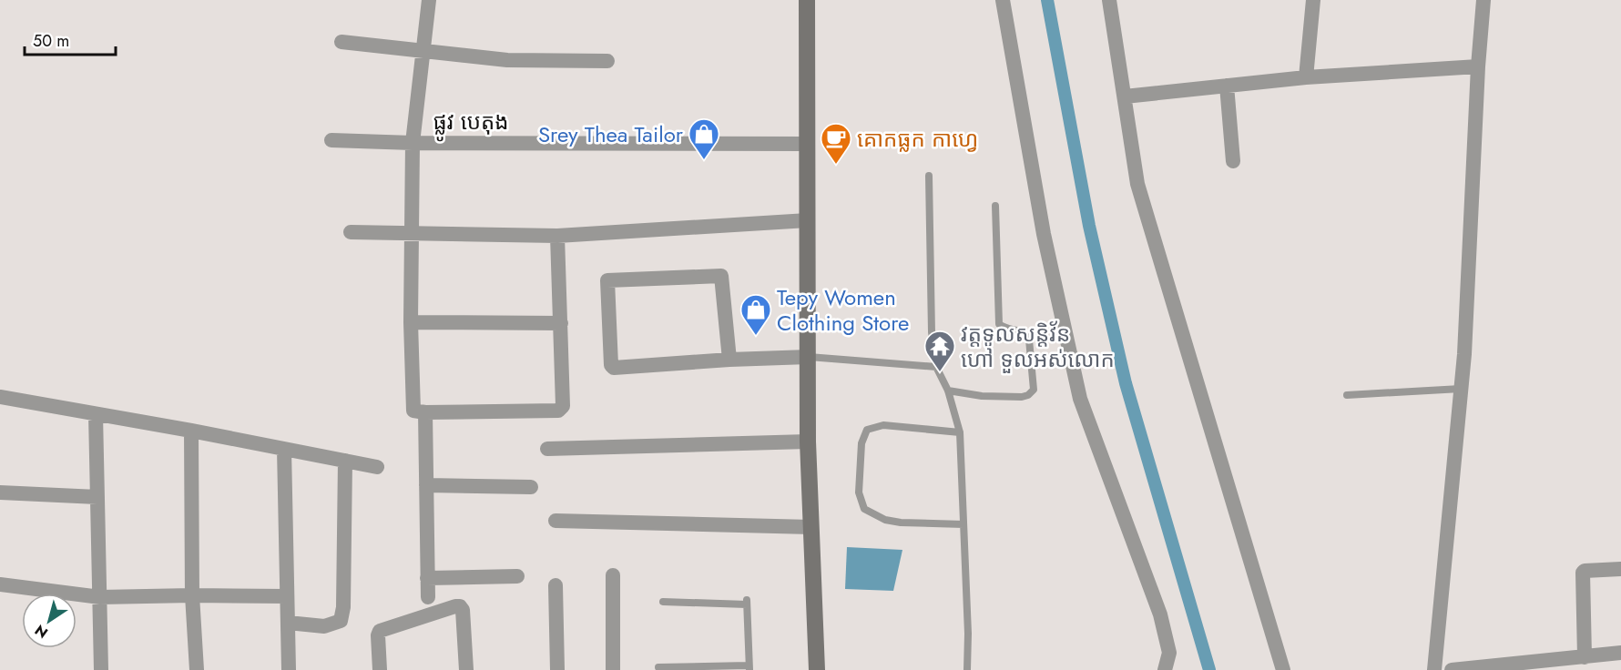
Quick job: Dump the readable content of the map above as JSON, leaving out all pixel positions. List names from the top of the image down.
{
  "streets": {
    "street": ["ផ្លូវ បេតុង"]
  },
  "places": {
    "shop": ["Srey Thea Tailor", "Tepy Women Clothing Store"],
    "cafe": ["គោកធ្លក កាហ្វេ"],
    "temple": ["វត្តទូលសន្តិវ័ន ហៅ ទួលអស់លោក"]
  },
  "scale_bar": "50 m",
  "north": "bottom left"
}
